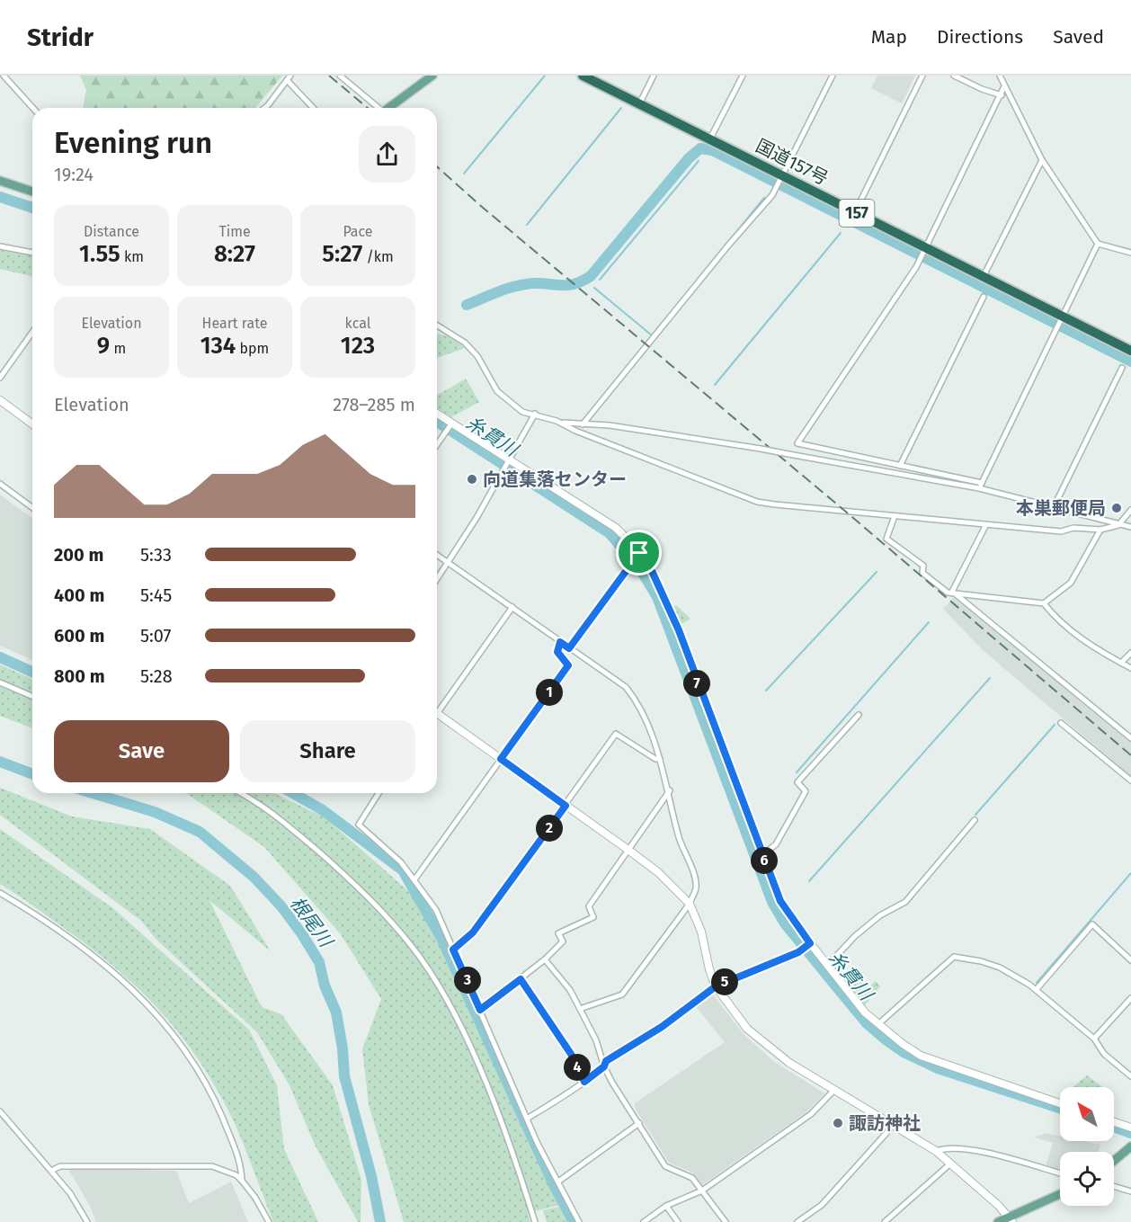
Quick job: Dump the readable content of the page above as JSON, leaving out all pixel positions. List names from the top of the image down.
{
  "streets": {
    "highway": ["国道157号", "157"]
  },
  "water": ["糸貫川", "根尾川"],
  "places": ["向道集落センター", "本巣郵便局", "諏訪神社"],
  "north": "top left",
  "page": {
    "header": "Stridr",
    "nav": ["Map", "Directions", "Saved"],
    "heading": ["Evening run", "19:24"],
    "stats": [
      ["Distance", "1.55 km"],
      ["Time", "8:27"],
      ["Pace", "5:27 /km"],
      ["Elevation", "9 m"],
      ["Heart rate", "134 bpm"],
      ["kcal", "123"]
    ],
    "chart": ["Elevation", "278–285 m"],
    "list": [
      {
        "name": "200 m",
        "note": "5:33"
      },
      {
        "name": "400 m",
        "note": "5:45"
      },
      {
        "name": "600 m",
        "note": "5:07"
      },
      {
        "name": "800 m",
        "note": "5:28"
      }
    ],
    "pins": [
      "7",
      "1",
      "2",
      "6",
      "3",
      "5",
      "4"
    ],
    "buttons": ["Save", "Share"]
  }
}
